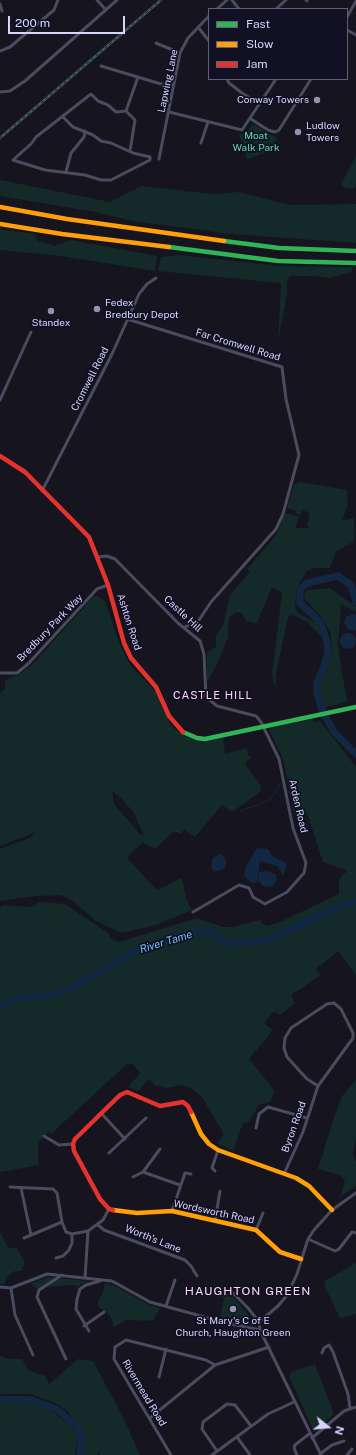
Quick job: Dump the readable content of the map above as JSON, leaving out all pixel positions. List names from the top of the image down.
{
  "streets": {
    "main road": ["Ashton Road", "Wordsworth Road"],
    "street": [
      "Lapwing Lane",
      "Far Cromwell Road",
      "Cromwell Road",
      "Castle Hill",
      "Bredbury Park Way",
      "Arden Road",
      "Byron Road",
      "Worth's Lane",
      "Rivermead Road"
    ]
  },
  "crossings": [
    ["Far Cromwell Road", "Cromwell Road"],
    ["Far Cromwell Road", "Castle Hill"],
    ["Cromwell Road", "Ashton Road"],
    ["Castle Hill", "Ashton Road"],
    ["Castle Hill", "Arden Road"],
    ["Ashton Road", "Bredbury Park Way"],
    ["Ashton Road", "Arden Road"]
  ],
  "districts": ["CASTLE HILL", "HAUGHTON GREEN"],
  "water": ["River Tame"],
  "parks": ["Moat Walk Park"],
  "places": [
    "Conway Towers",
    "Ludlow Towers",
    "Fedex Bredbury Depot",
    "Standex",
    "St Mary's C of E Church, Haughton Green"
  ],
  "legend": ["Fast", "Slow", "Jam"],
  "scale_bar": "200 m",
  "north": "right"
}
